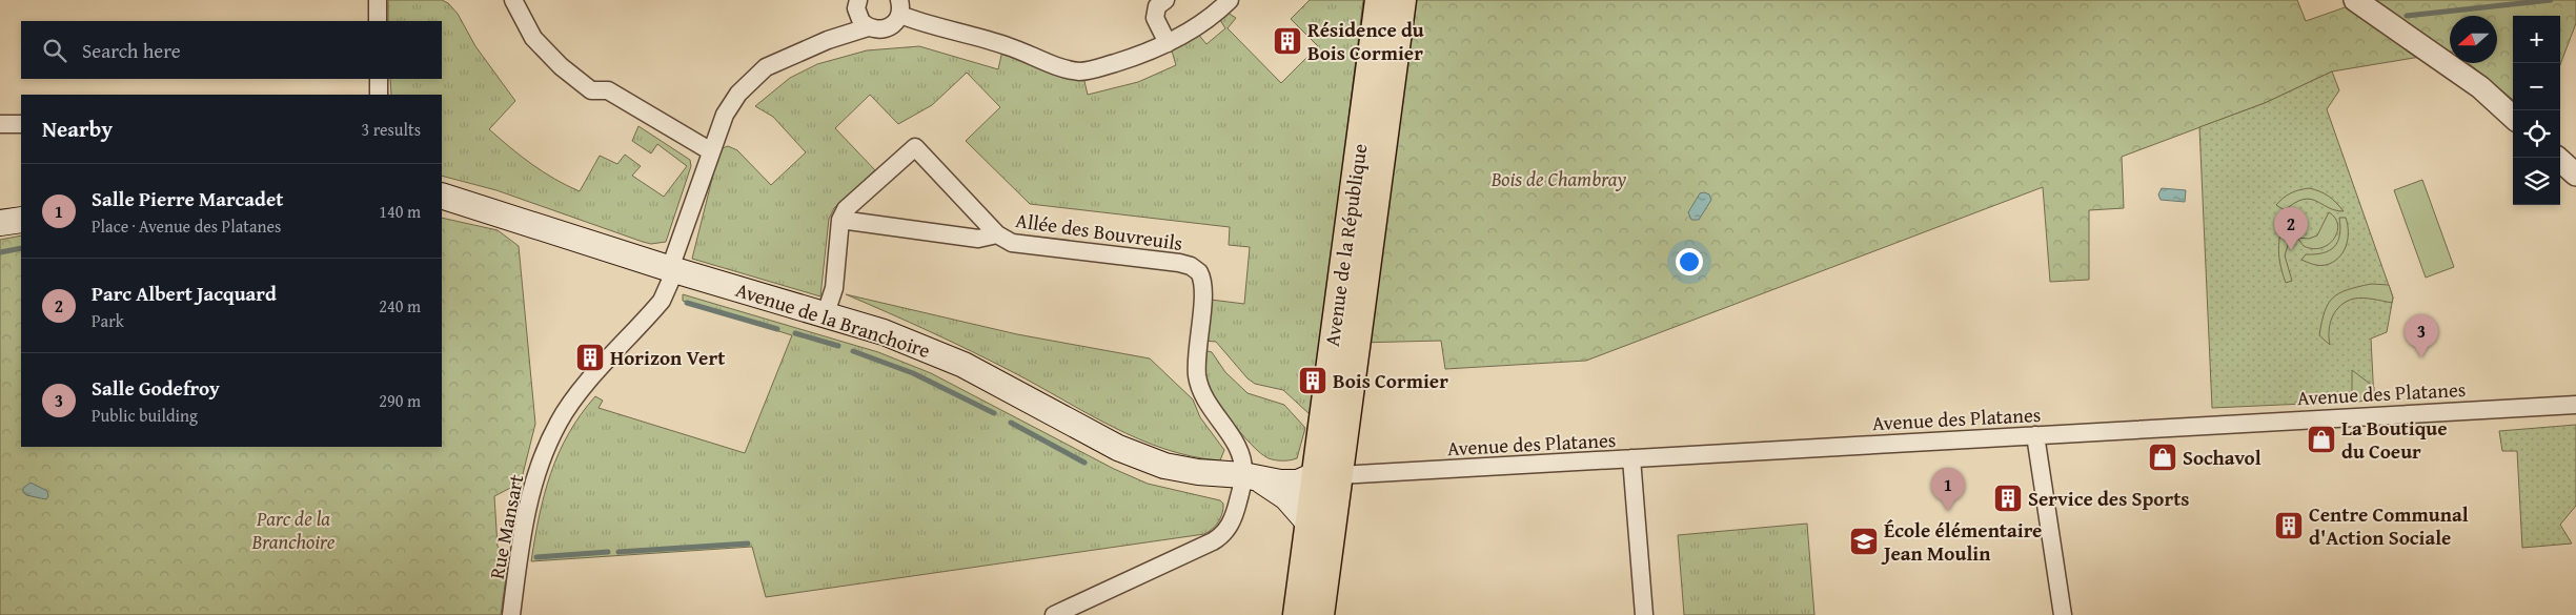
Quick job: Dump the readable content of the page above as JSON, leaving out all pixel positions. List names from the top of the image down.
{
  "streets": {
    "main road": ["Avenue de la République", "Avenue de la Branchoire"],
    "street": ["Allée des Bouvreuils", "Avenue des Platanes", "Rue Mansart"]
  },
  "crossings": [
    ["Allée des Bouvreuils", "Avenue de la Branchoire"],
    ["Avenue de la République", "Avenue de la Branchoire"],
    ["Avenue de la République", "Avenue des Platanes"],
    ["Avenue de la Branchoire", "Avenue des Platanes"],
    ["Avenue de la Branchoire", "Rue Mansart"]
  ],
  "parks": ["Bois de Chambray", "Parc de la Branchoire"],
  "places": {
    "building": [
      "Résidence du Bois Cormier",
      "Horizon Vert",
      "Bois Cormier",
      "Service des Sports",
      "Centre Communal d'Action Sociale"
    ],
    "shop": ["La Boutique du Coeur", "Sochavol"],
    "school or university": ["École élémentaire Jean Moulin"]
  },
  "north": "left",
  "page": {
    "map_buttons": ["+", "−"],
    "search": "Search here",
    "heading": ["Nearby", "3 results"],
    "list": [
      {
        "mark": "1",
        "name": "Salle Pierre Marcadet",
        "note": "Place · Avenue des Platanes",
        "value": "140 m"
      },
      {
        "mark": "2",
        "name": "Parc Albert Jacquard",
        "note": "Park",
        "value": "240 m"
      },
      {
        "mark": "3",
        "name": "Salle Godefroy",
        "note": "Public building",
        "value": "290 m"
      }
    ],
    "pins": ["2", "3", "1"]
  }
}
